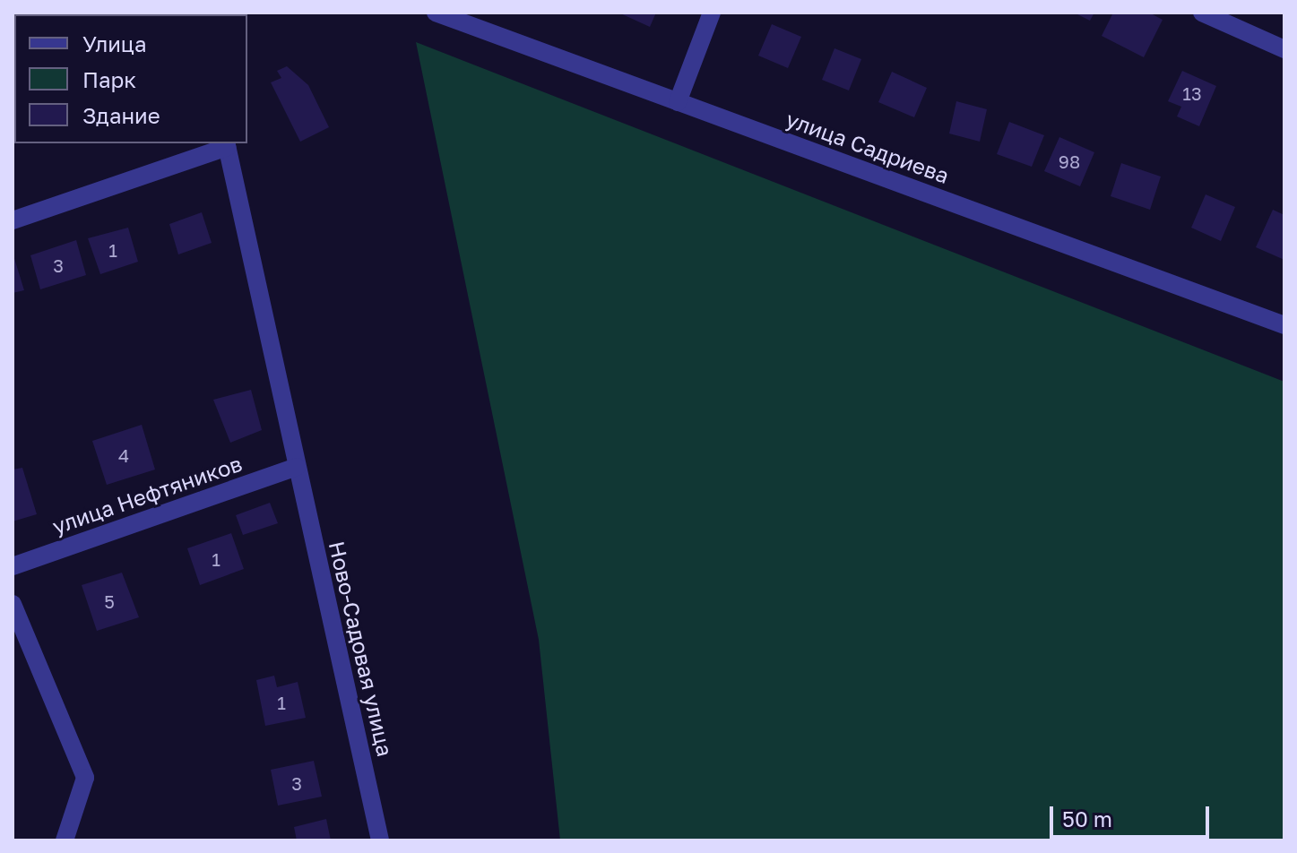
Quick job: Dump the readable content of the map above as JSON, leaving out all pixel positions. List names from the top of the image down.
{
  "streets": {
    "street": ["улица Садриева", "улица Нефтяников", "Ново-Садовая улица"]
  },
  "crossings": [
    ["улица Нефтяников", "Ново-Садовая улица"]
  ],
  "house_numbers": [
    "13",
    "98",
    "1",
    "3",
    "4",
    "1",
    "5",
    "1",
    "3"
  ],
  "legend": ["Улица", "Парк", "Здание"],
  "scale_bar": "50 m"
}
